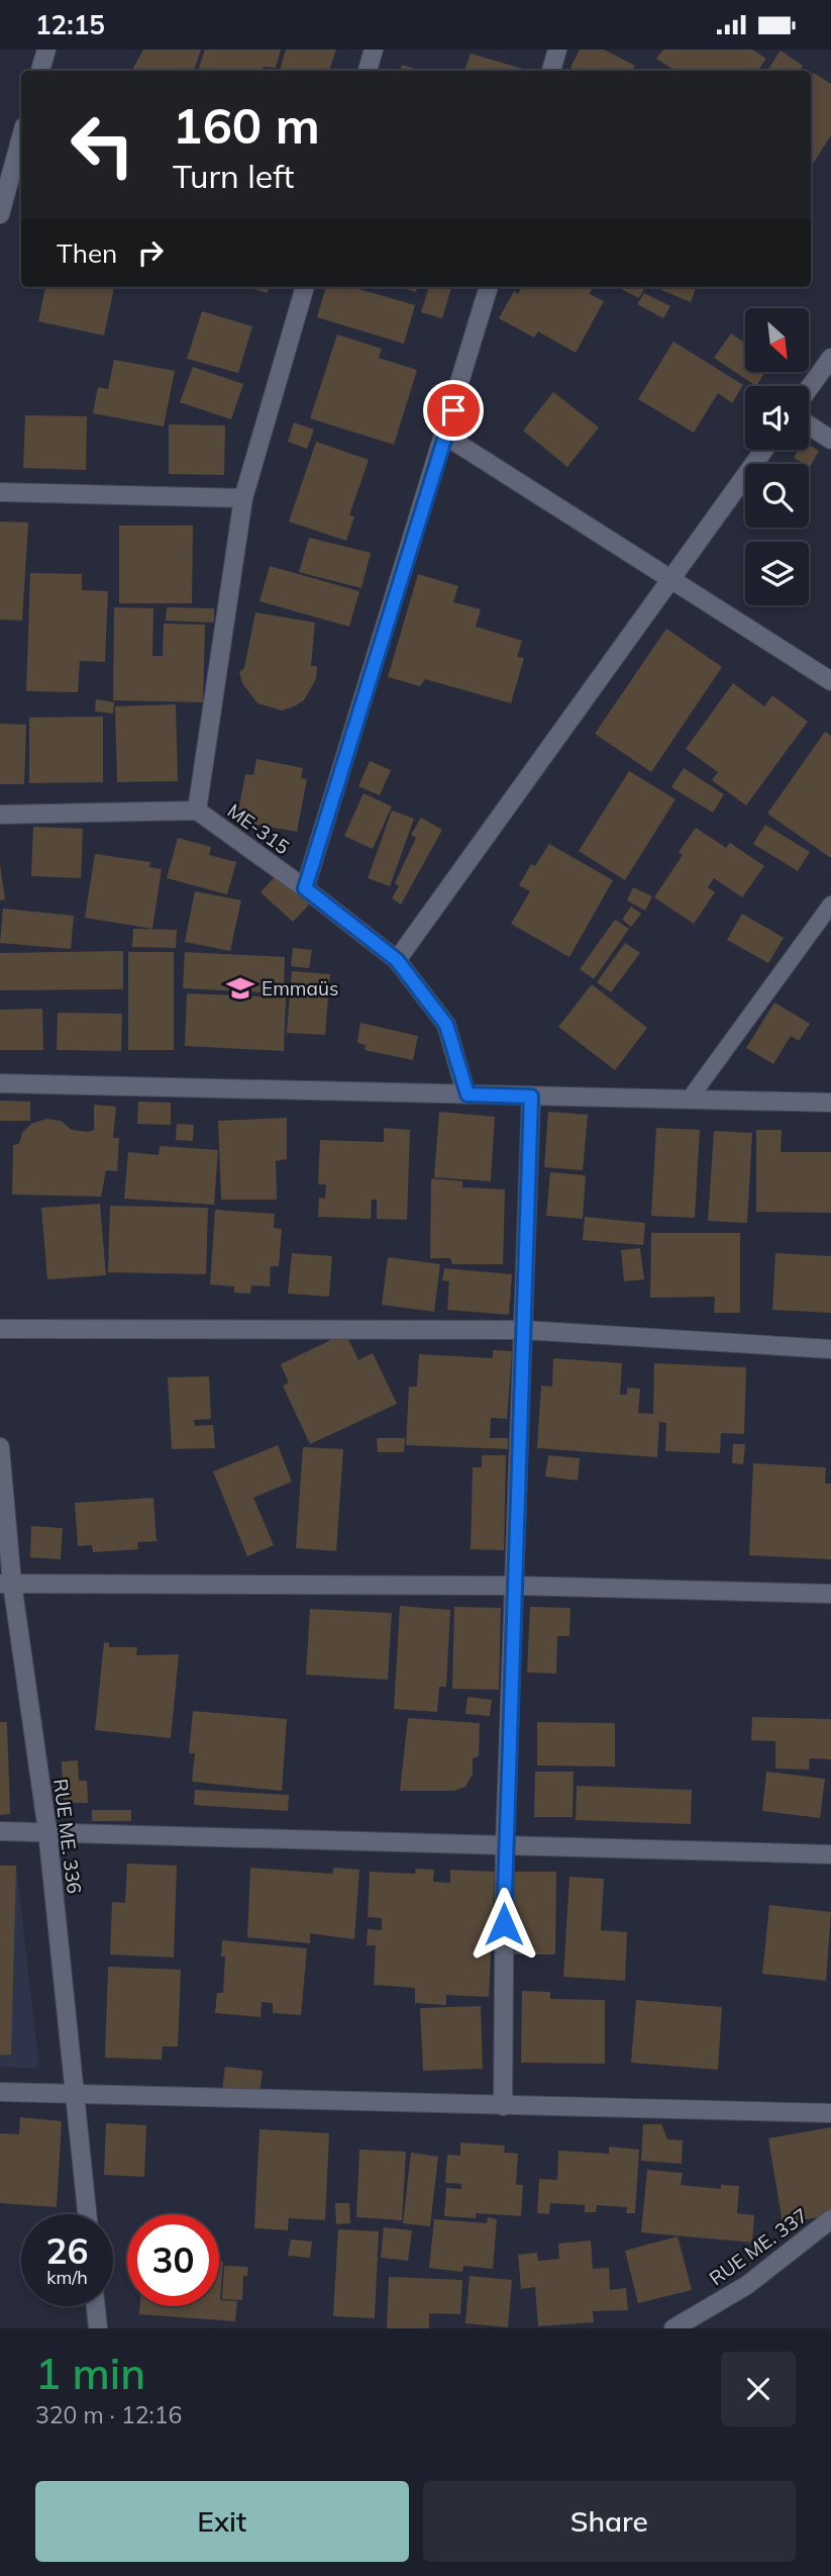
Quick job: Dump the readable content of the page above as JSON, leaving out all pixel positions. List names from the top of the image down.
{
  "streets": {
    "street": ["ME-315", "RUE ME. 336", "RUE ME. 337"]
  },
  "places": {
    "school or university": ["Emmaüs"]
  },
  "north": "bottom right",
  "page": {
    "status": "12:15",
    "turn": ["160 m", "Turn left"],
    "then": "Then",
    "speed": "26 km/h",
    "limit": "30",
    "heading": ["1 min", "320 m · 12:16"],
    "buttons": ["Exit", "Share"]
  }
}
